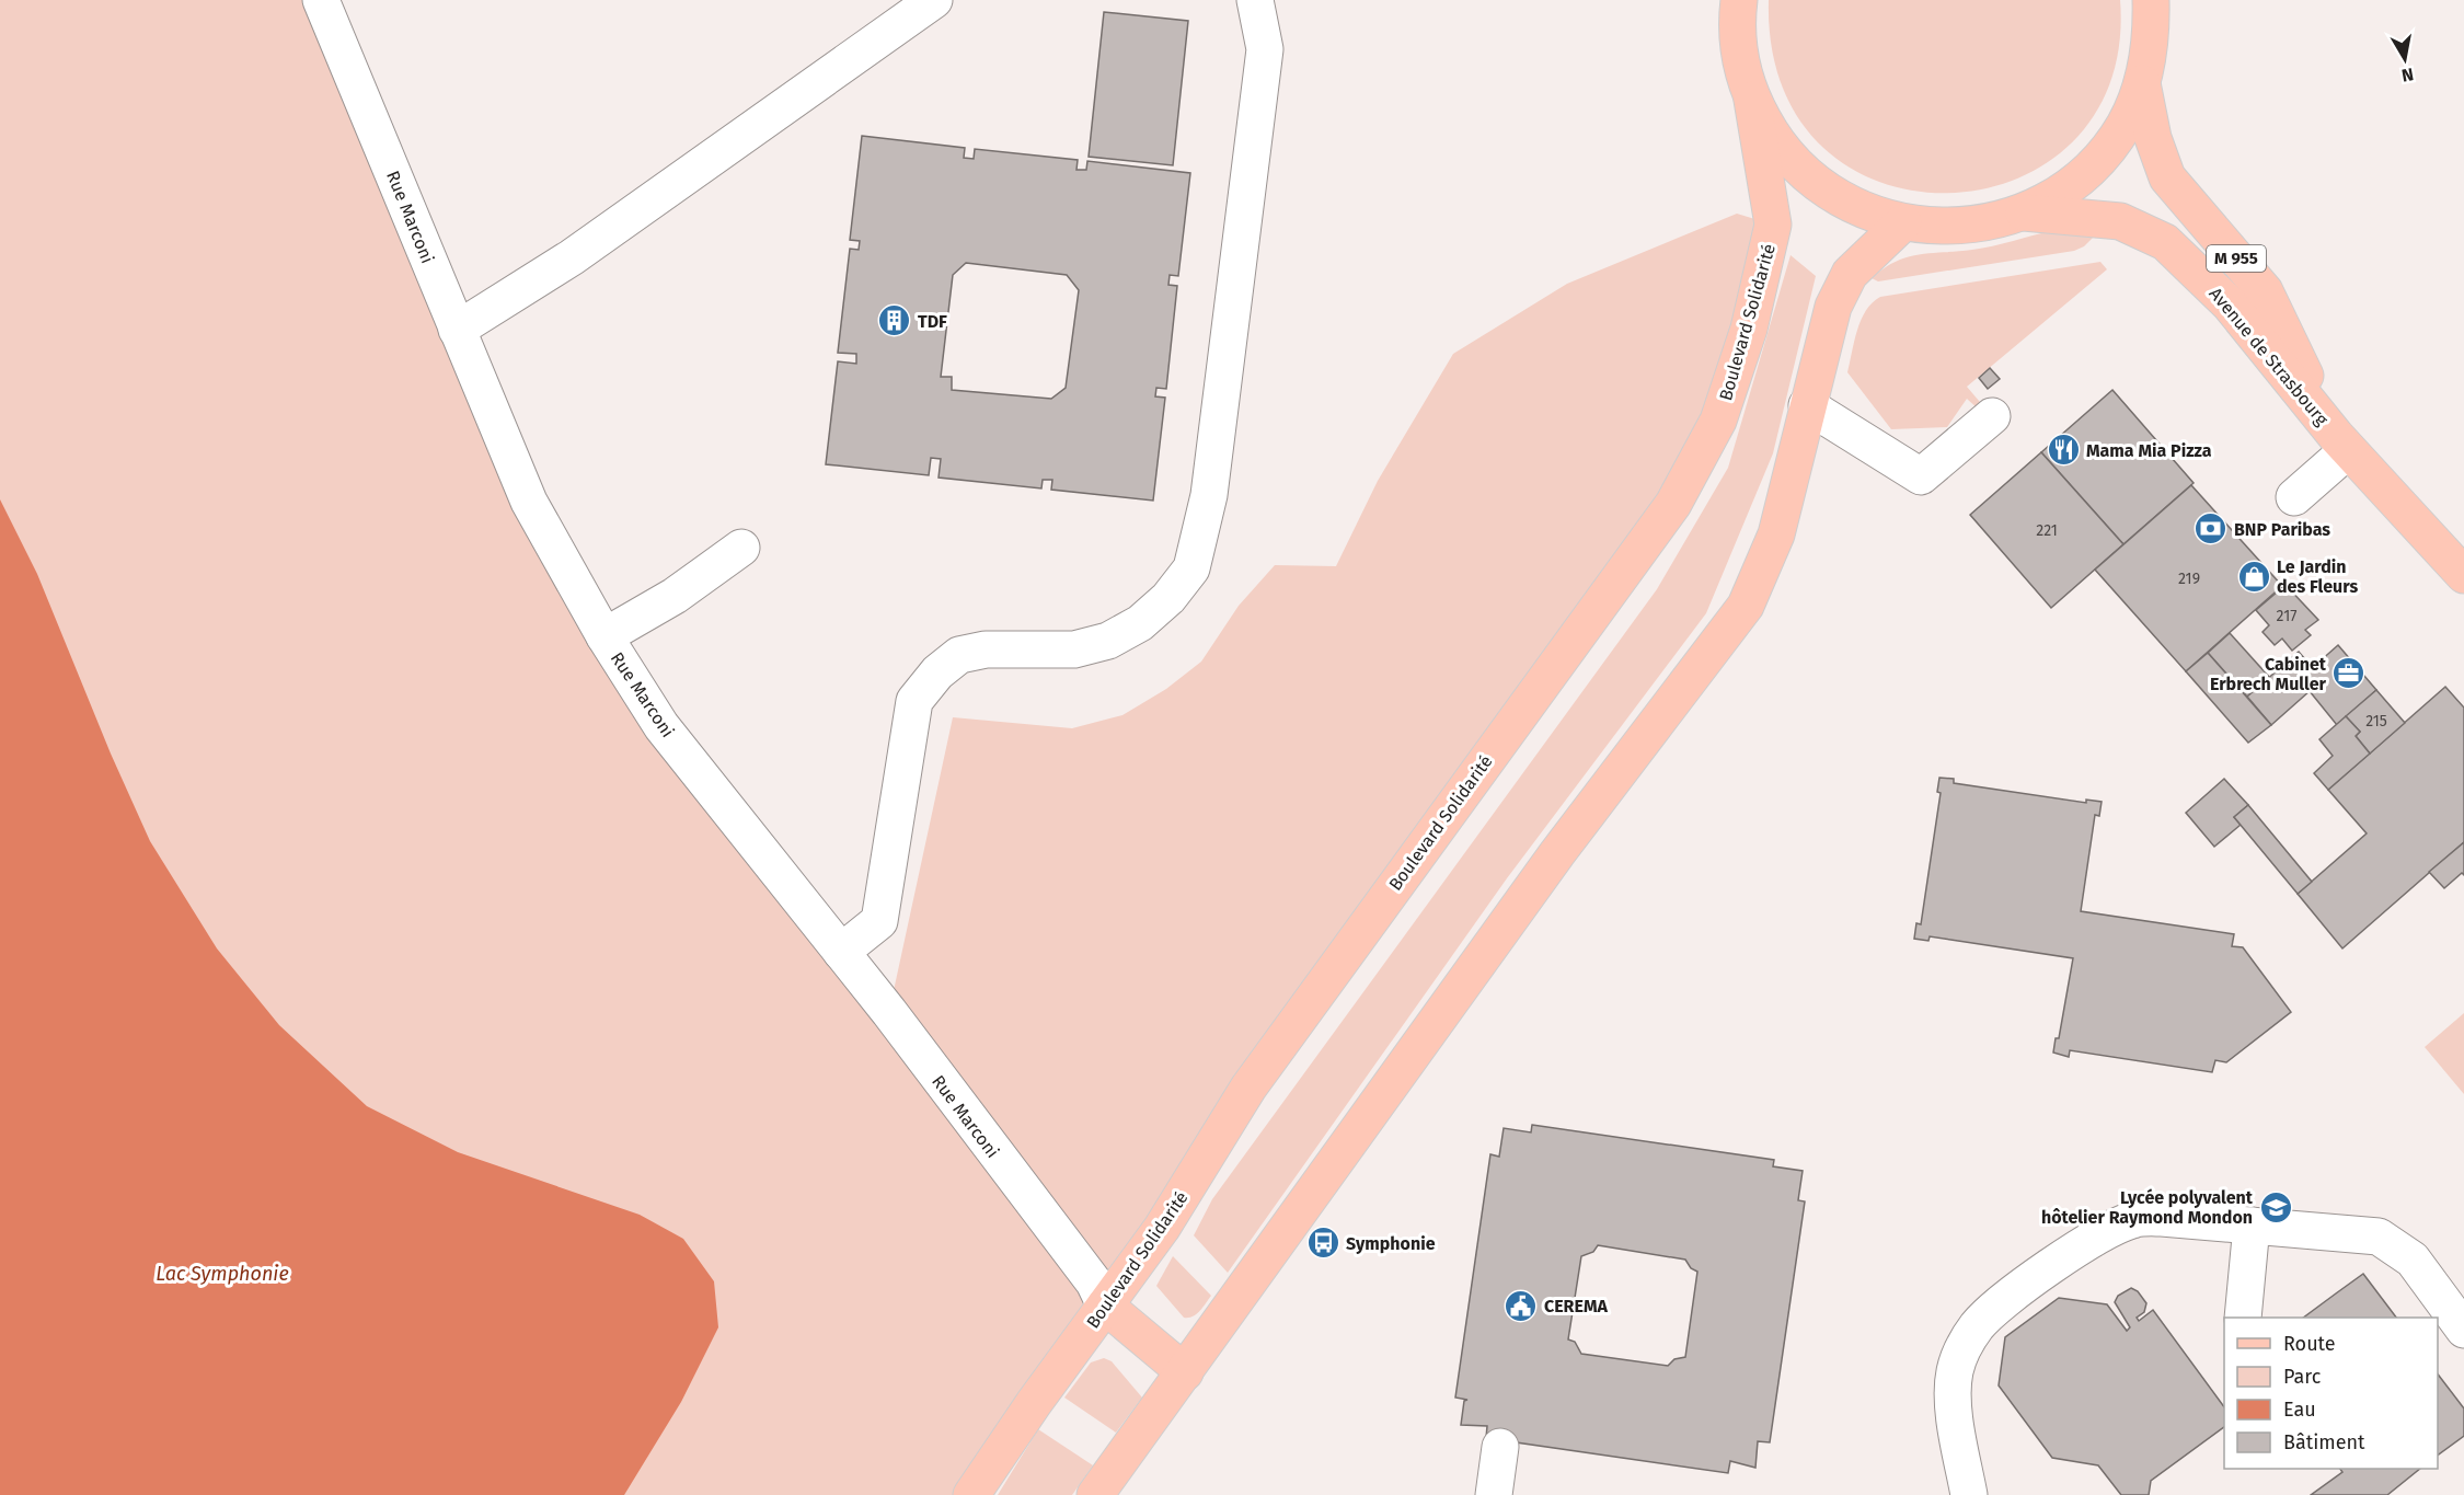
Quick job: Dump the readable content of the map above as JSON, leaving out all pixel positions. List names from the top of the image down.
{
  "streets": {
    "main road": ["M 955", "Boulevard Solidarité", "Avenue de Strasbourg"],
    "street": ["Rue Marconi"]
  },
  "crossings": [
    ["Rue Marconi", "Boulevard Solidarité"]
  ],
  "water": ["Lac Symphonie"],
  "places": {
    "building": ["TDF"],
    "restaurant": ["Mama Mia Pizza"],
    "bank": ["BNP Paribas"],
    "shop": ["Le Jardin des Fleurs"],
    "office": ["Cabinet Erbrech Muller"],
    "school or university": ["Lycée polyvalent hôtelier Raymond Mondon"],
    "bus stop": ["Symphonie"],
    "public building": ["CEREMA"]
  },
  "house_numbers": [
    "221",
    "219",
    "217",
    "215"
  ],
  "legend": [
    "Route",
    "Parc",
    "Eau",
    "Bâtiment"
  ],
  "north": "bottom"
}
